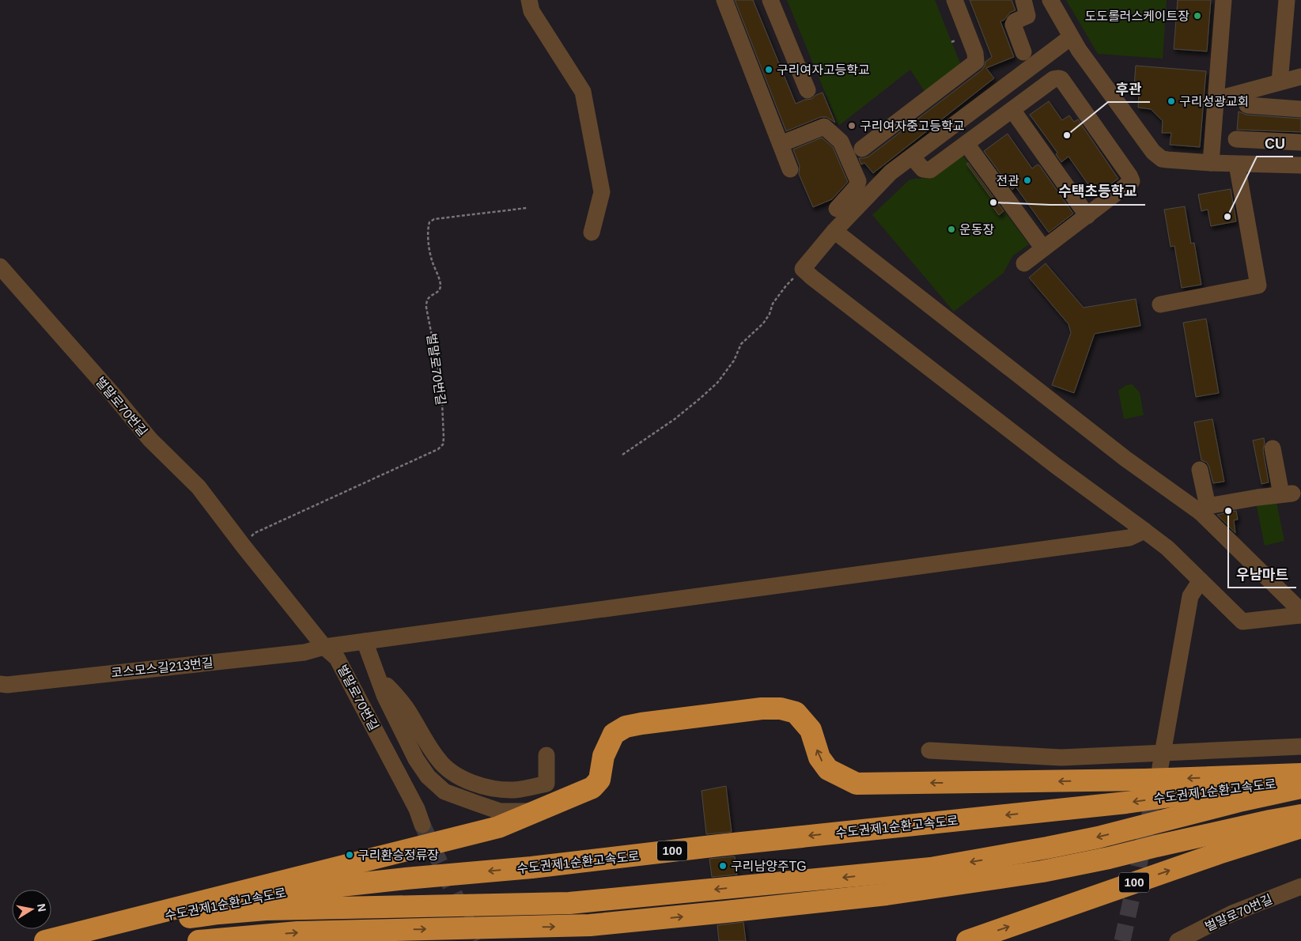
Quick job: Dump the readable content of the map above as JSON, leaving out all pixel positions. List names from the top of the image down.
{
  "streets": {
    "highway": ["수도권제1순환고속도로", "100"],
    "street": ["벌말로70번길", "코스모스길213번길"]
  },
  "crossings": [
    ["벌말로70번길", "코스모스길213번길"]
  ],
  "places": [
    "도도롤러스케이트장",
    "구리여자고등학교",
    "구리성광교회",
    "구리여자중고등학교",
    "후관",
    "전관",
    "수택초등학교",
    "CU",
    "운동장",
    "우남마트",
    "구리환승정류장",
    "구리남양주TG"
  ],
  "north": "right"
}
